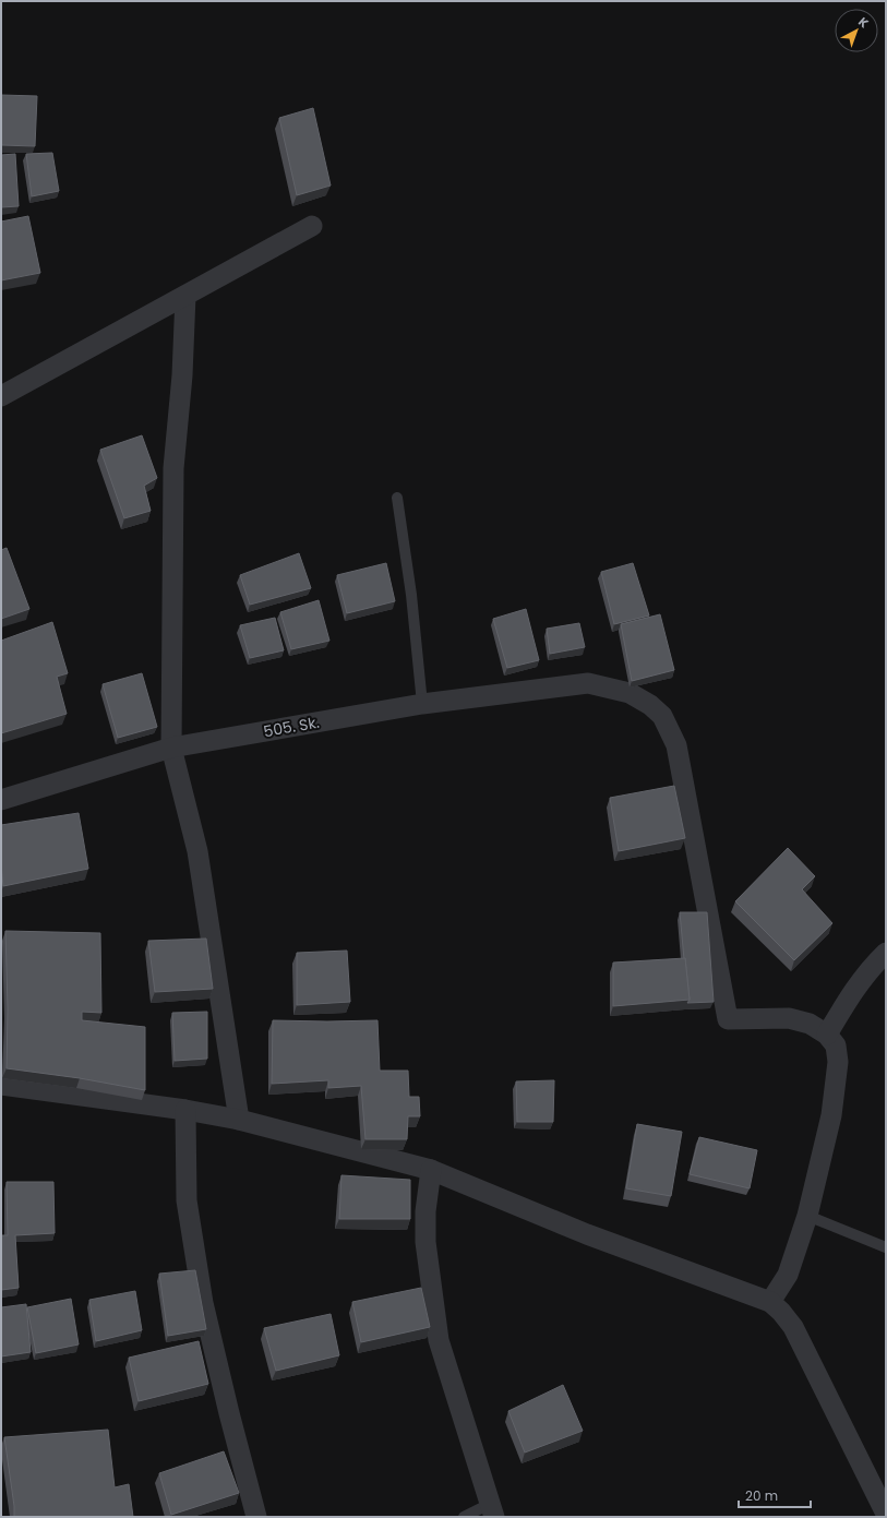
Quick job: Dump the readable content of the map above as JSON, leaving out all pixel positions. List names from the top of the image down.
{
  "streets": {
    "street": ["505. Sk."]
  },
  "scale_bar": "20 m",
  "north": "top right"
}
